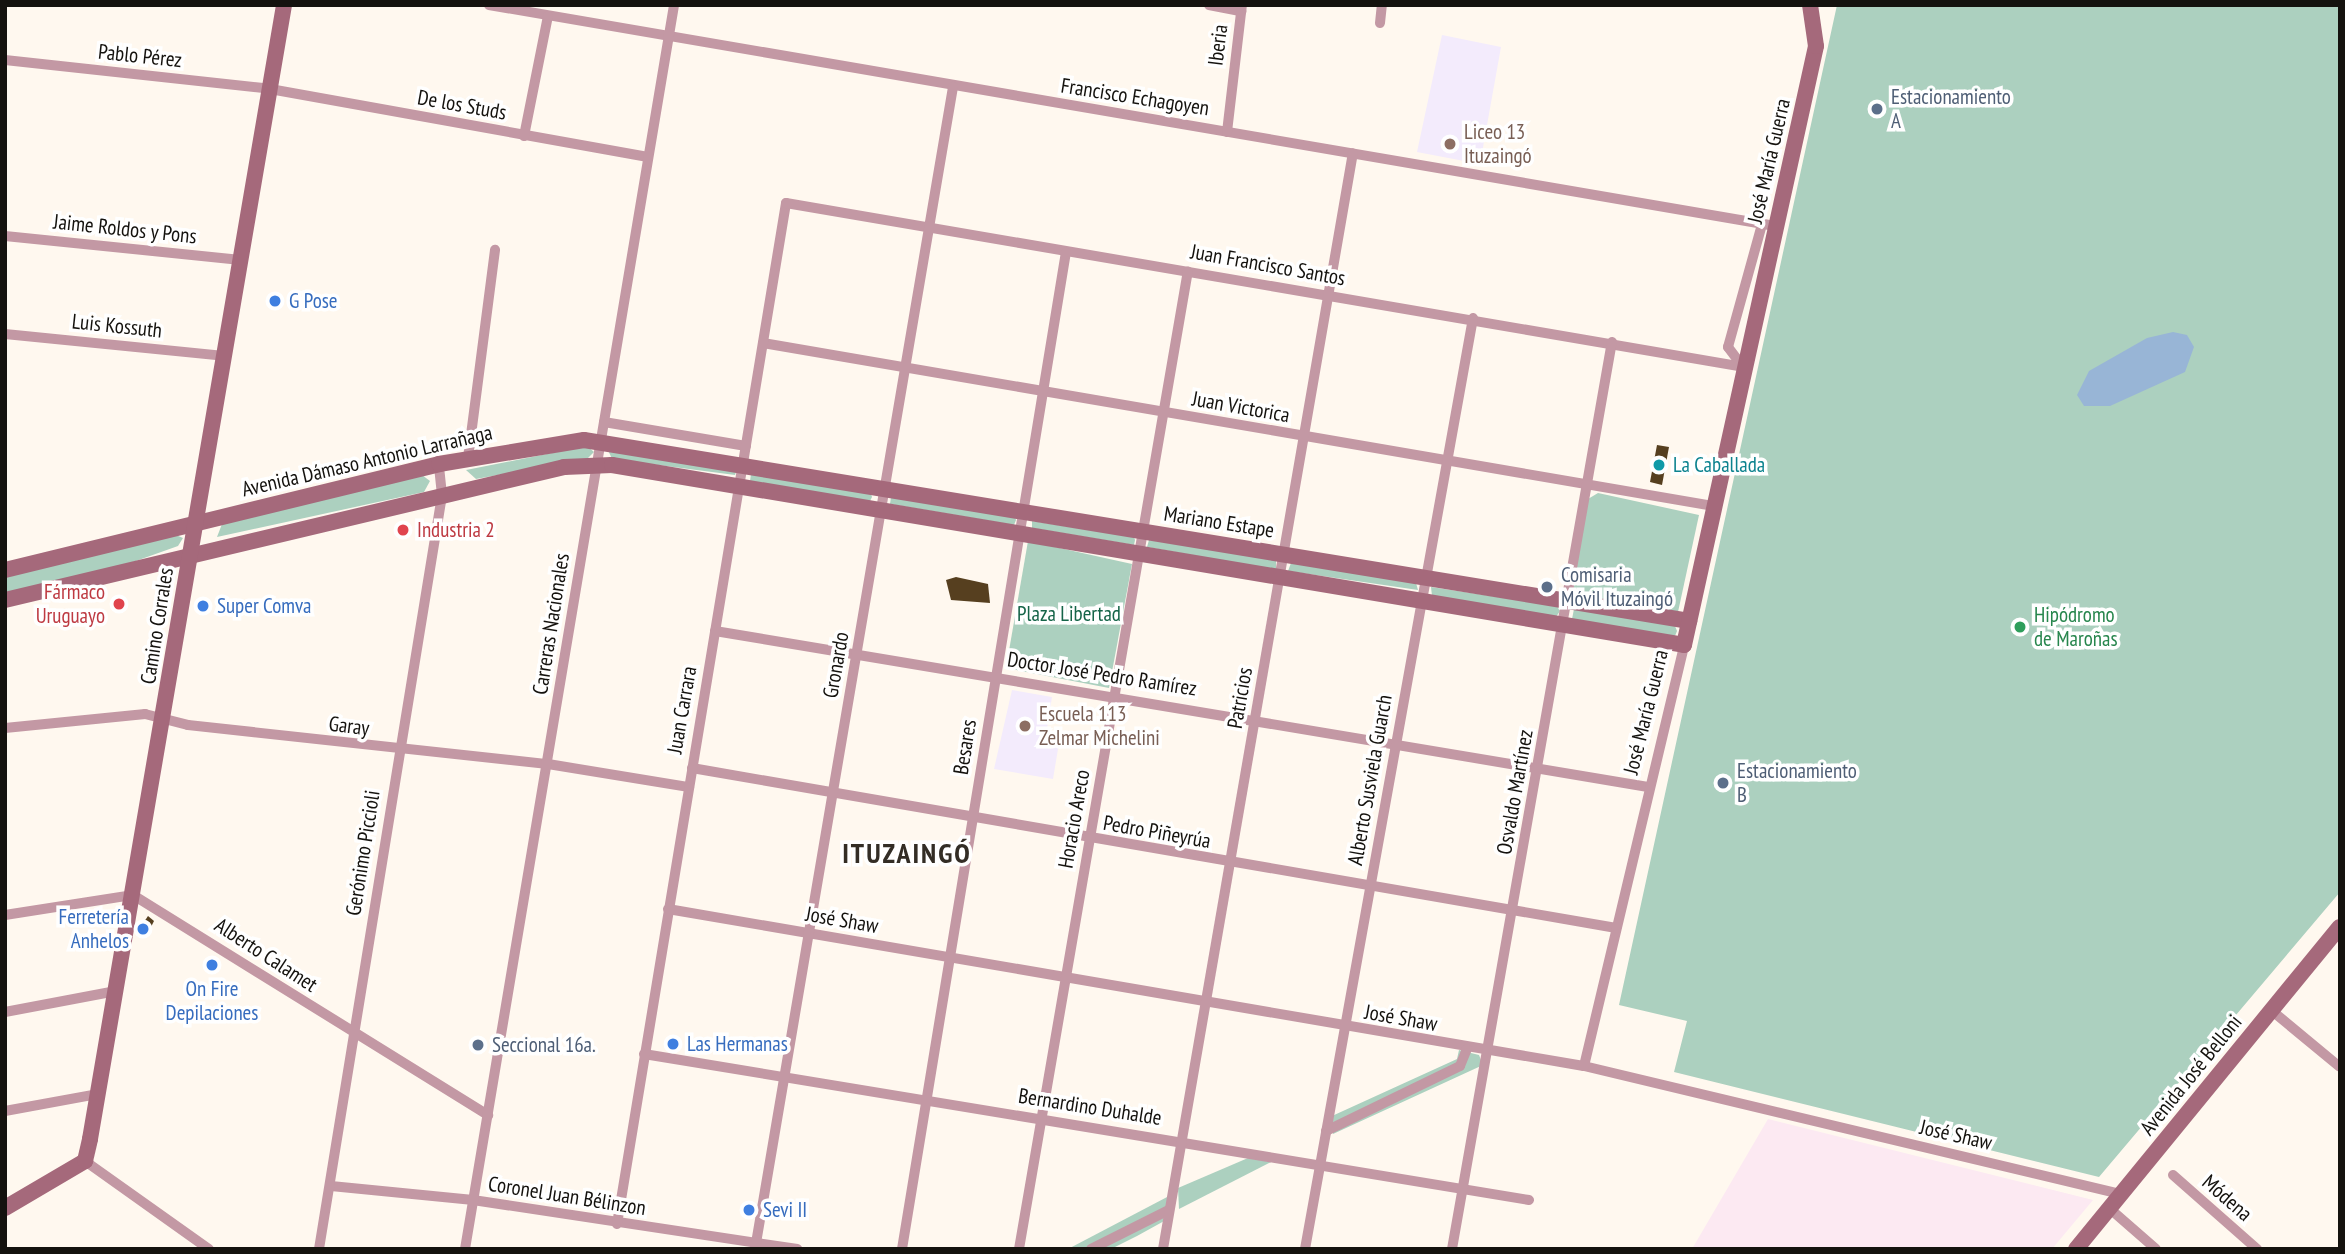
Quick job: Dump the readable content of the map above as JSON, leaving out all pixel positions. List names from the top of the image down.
{
  "streets": {
    "street": [
      "Iberia",
      "Pablo Pérez",
      "Francisco Echagoyen",
      "De los Studs",
      "José María Guerra",
      "Jaime Roldos y Pons",
      "Juan Francisco Santos",
      "Luis Kossuth",
      "Juan Victorica",
      "Avenida Dámaso Antonio Larrañaga",
      "Mariano Estape",
      "Carreras Nacionales",
      "Camino Corrales",
      "Gronardo",
      "Doctor José Pedro Ramírez",
      "Patricios",
      "Juan Carrara",
      "Garay",
      "Besares",
      "Alberto Susviela Guarch",
      "Osvaldo Martínez",
      "Horacio Areco",
      "Pedro Piñeyrúa",
      "Gerónimo Piccioli",
      "José Shaw",
      "Alberto Calamet",
      "Avenida José Belloni",
      "Bernardino Duhalde",
      "Coronel Juan Bélinzon",
      "Módena"
    ]
  },
  "crossings": [
    ["Iberia", "Francisco Echagoyen"],
    ["Pablo Pérez", "De los Studs"],
    ["Pablo Pérez", "Camino Corrales"],
    ["Francisco Echagoyen", "José María Guerra"],
    ["Francisco Echagoyen", "Carreras Nacionales"],
    ["Francisco Echagoyen", "Gronardo"],
    ["Francisco Echagoyen", "Patricios"],
    ["De los Studs", "Carreras Nacionales"],
    ["De los Studs", "Camino Corrales"],
    ["José María Guerra", "Juan Francisco Santos"],
    ["José María Guerra", "Juan Victorica"],
    ["José María Guerra", "Mariano Estape"],
    ["José María Guerra", "Doctor José Pedro Ramírez"],
    ["José María Guerra", "Pedro Piñeyrúa"],
    ["José María Guerra", "José Shaw"],
    ["Jaime Roldos y Pons", "Camino Corrales"],
    ["Juan Francisco Santos", "Gronardo"],
    ["Juan Francisco Santos", "Patricios"],
    ["Juan Francisco Santos", "Juan Carrara"],
    ["Juan Francisco Santos", "Besares"],
    ["Juan Francisco Santos", "Alberto Susviela Guarch"],
    ["Juan Francisco Santos", "Osvaldo Martínez"],
    ["Juan Francisco Santos", "Horacio Areco"],
    ["Luis Kossuth", "Camino Corrales"],
    ["Juan Victorica", "Gronardo"],
    ["Juan Victorica", "Patricios"],
    ["Juan Victorica", "Juan Carrara"],
    ["Juan Victorica", "Besares"],
    ["Juan Victorica", "Alberto Susviela Guarch"],
    ["Juan Victorica", "Osvaldo Martínez"],
    ["Juan Victorica", "Horacio Areco"],
    ["Avenida Dámaso Antonio Larrañaga", "Mariano Estape"],
    ["Avenida Dámaso Antonio Larrañaga", "Carreras Nacionales"],
    ["Avenida Dámaso Antonio Larrañaga", "Camino Corrales"],
    ["Avenida Dámaso Antonio Larrañaga", "Juan Carrara"],
    ["Avenida Dámaso Antonio Larrañaga", "Gerónimo Piccioli"],
    ["Mariano Estape", "Gronardo"],
    ["Mariano Estape", "Patricios"],
    ["Mariano Estape", "Juan Carrara"],
    ["Mariano Estape", "Besares"],
    ["Mariano Estape", "Alberto Susviela Guarch"],
    ["Mariano Estape", "Osvaldo Martínez"],
    ["Mariano Estape", "Horacio Areco"],
    ["Carreras Nacionales", "Garay"],
    ["Carreras Nacionales", "Alberto Calamet"],
    ["Carreras Nacionales", "Coronel Juan Bélinzon"],
    ["Camino Corrales", "Garay"],
    ["Camino Corrales", "Alberto Calamet"],
    ["Gronardo", "Doctor José Pedro Ramírez"],
    ["Gronardo", "Pedro Piñeyrúa"],
    ["Gronardo", "José Shaw"],
    ["Gronardo", "Bernardino Duhalde"],
    ["Gronardo", "Coronel Juan Bélinzon"],
    ["Doctor José Pedro Ramírez", "Patricios"],
    ["Doctor José Pedro Ramírez", "Juan Carrara"],
    ["Doctor José Pedro Ramírez", "Besares"],
    ["Doctor José Pedro Ramírez", "Alberto Susviela Guarch"],
    ["Doctor José Pedro Ramírez", "Osvaldo Martínez"],
    ["Doctor José Pedro Ramírez", "Horacio Areco"],
    ["Patricios", "Pedro Piñeyrúa"],
    ["Patricios", "José Shaw"],
    ["Patricios", "Bernardino Duhalde"],
    ["Juan Carrara", "Garay"],
    ["Juan Carrara", "Pedro Piñeyrúa"],
    ["Juan Carrara", "José Shaw"],
    ["Juan Carrara", "Bernardino Duhalde"],
    ["Juan Carrara", "Coronel Juan Bélinzon"],
    ["Garay", "Gerónimo Piccioli"],
    ["Besares", "Pedro Piñeyrúa"],
    ["Besares", "José Shaw"],
    ["Besares", "Bernardino Duhalde"],
    ["Alberto Susviela Guarch", "Pedro Piñeyrúa"],
    ["Alberto Susviela Guarch", "José Shaw"],
    ["Alberto Susviela Guarch", "Bernardino Duhalde"],
    ["Osvaldo Martínez", "Pedro Piñeyrúa"],
    ["Osvaldo Martínez", "José Shaw"],
    ["Osvaldo Martínez", "Bernardino Duhalde"],
    ["Horacio Areco", "Pedro Piñeyrúa"],
    ["Horacio Areco", "José Shaw"],
    ["Horacio Areco", "Bernardino Duhalde"],
    ["Gerónimo Piccioli", "Alberto Calamet"],
    ["Gerónimo Piccioli", "Coronel Juan Bélinzon"],
    ["José Shaw", "Avenida José Belloni"]
  ],
  "districts": ["ITUZAINGÓ"],
  "parks": ["Plaza Libertad"],
  "places": [
    "Estacionamiento A",
    "Liceo 13 Ituzaingó",
    "G Pose",
    "La Caballada",
    "Industria 2",
    "Comisaria Móvil Ituzaingó",
    "Fármaco Uruguayo",
    "Super Comva",
    "Hipódromo de Maroñas",
    "Escuela 113 Zelmar Michelini",
    "Estacionamiento B",
    "Ferretería Anhelos",
    "On Fire Depilaciones",
    "Las Hermanas",
    "Seccional 16a.",
    "Sevi II"
  ]
}
